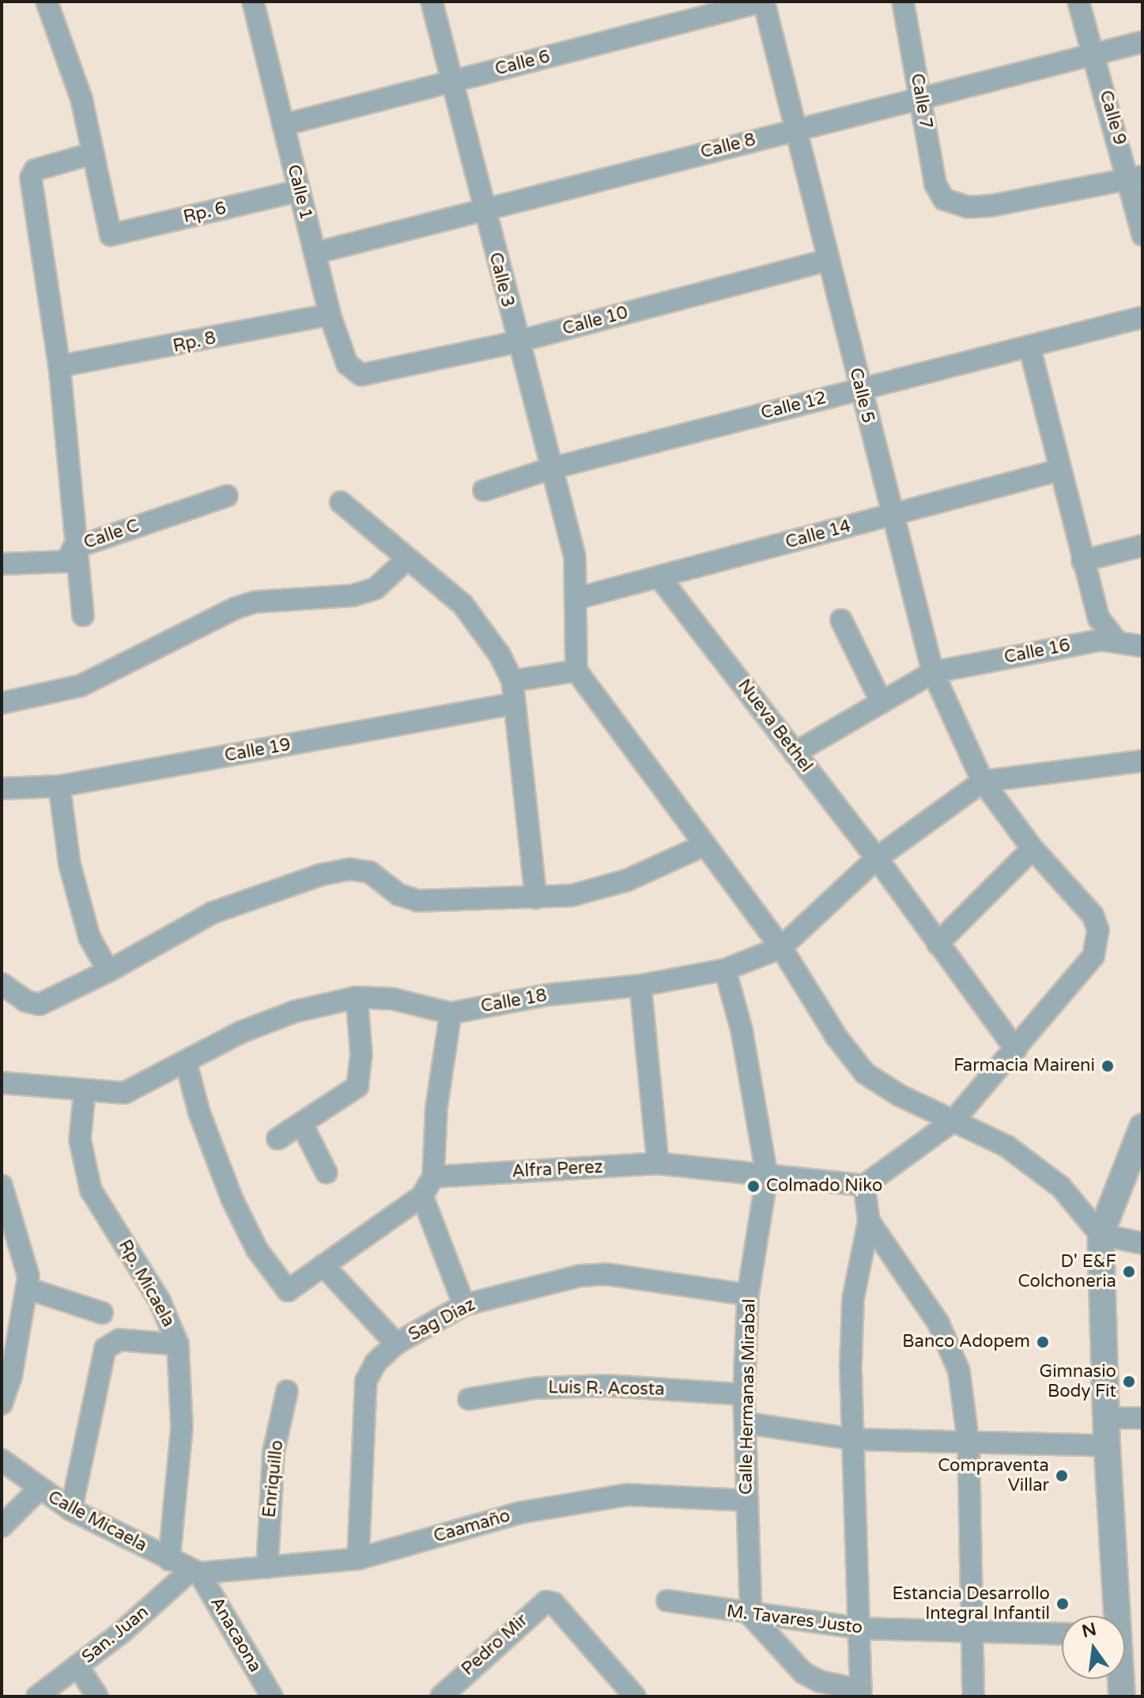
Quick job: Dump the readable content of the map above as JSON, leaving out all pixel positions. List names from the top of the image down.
{
  "streets": {
    "street": [
      "Calle 6",
      "Calle 7",
      "Calle 9",
      "Calle 8",
      "Calle 1",
      "Rp. 6",
      "Calle 3",
      "Calle 10",
      "Rp. 8",
      "Calle 5",
      "Calle 12",
      "Calle C",
      "Calle 14",
      "Calle 16",
      "Nueva Bethel",
      "Calle 19",
      "Calle 18",
      "Alfra Perez",
      "Rp. Micaela",
      "Sag Diaz",
      "Luis R. Acosta",
      "Calle Hermanas Mirabal",
      "Enriquillo",
      "Calle Micaela",
      "Caamaño",
      "M. Tavares Justo",
      "San. Juan",
      "Anacaona",
      "Pedro Mir"
    ]
  },
  "crossings": [
    ["Calle 6", "Calle 1"],
    ["Calle 6", "Calle 3"],
    ["Calle 6", "Calle 5"],
    ["Calle 7", "Calle 9"],
    ["Calle 7", "Calle 8"],
    ["Calle 9", "Calle 8"],
    ["Calle 8", "Calle 1"],
    ["Calle 8", "Calle 3"],
    ["Calle 8", "Calle 5"],
    ["Calle 1", "Rp. 6"],
    ["Calle 1", "Calle 10"],
    ["Calle 1", "Rp. 8"],
    ["Calle 3", "Calle 10"],
    ["Calle 3", "Calle 12"],
    ["Calle 3", "Calle 14"],
    ["Calle 10", "Calle 5"],
    ["Calle 5", "Calle 12"],
    ["Calle 5", "Calle 14"],
    ["Calle 5", "Calle 16"],
    ["Calle 5", "Nueva Bethel"],
    ["Calle 5", "Calle 18"],
    ["Calle 5", "Alfra Perez"],
    ["Calle 14", "Nueva Bethel"],
    ["Calle 16", "Nueva Bethel"],
    ["Nueva Bethel", "Calle 18"],
    ["Calle 18", "Rp. Micaela"],
    ["Calle 18", "Calle Hermanas Mirabal"],
    ["Alfra Perez", "Calle Hermanas Mirabal"],
    ["Rp. Micaela", "Calle Micaela"],
    ["Sag Diaz", "Calle Hermanas Mirabal"],
    ["Sag Diaz", "Caamaño"],
    ["Luis R. Acosta", "Calle Hermanas Mirabal"],
    ["Calle Hermanas Mirabal", "Caamaño"],
    ["Calle Hermanas Mirabal", "M. Tavares Justo"],
    ["Enriquillo", "Caamaño"],
    ["Calle Micaela", "Caamaño"],
    ["Calle Micaela", "San. Juan"],
    ["Calle Micaela", "Anacaona"],
    ["Caamaño", "San. Juan"],
    ["Caamaño", "Anacaona"],
    ["San. Juan", "Anacaona"]
  ],
  "places": [
    "Farmacia Maireni",
    "Colmado Niko",
    "D' E&F Colchoneria",
    "Banco Adopem",
    "Gimnasio Body Fit",
    "Compraventa Villar",
    "Estancia Desarrollo Integral Infantil"
  ],
  "north": "top"
}
